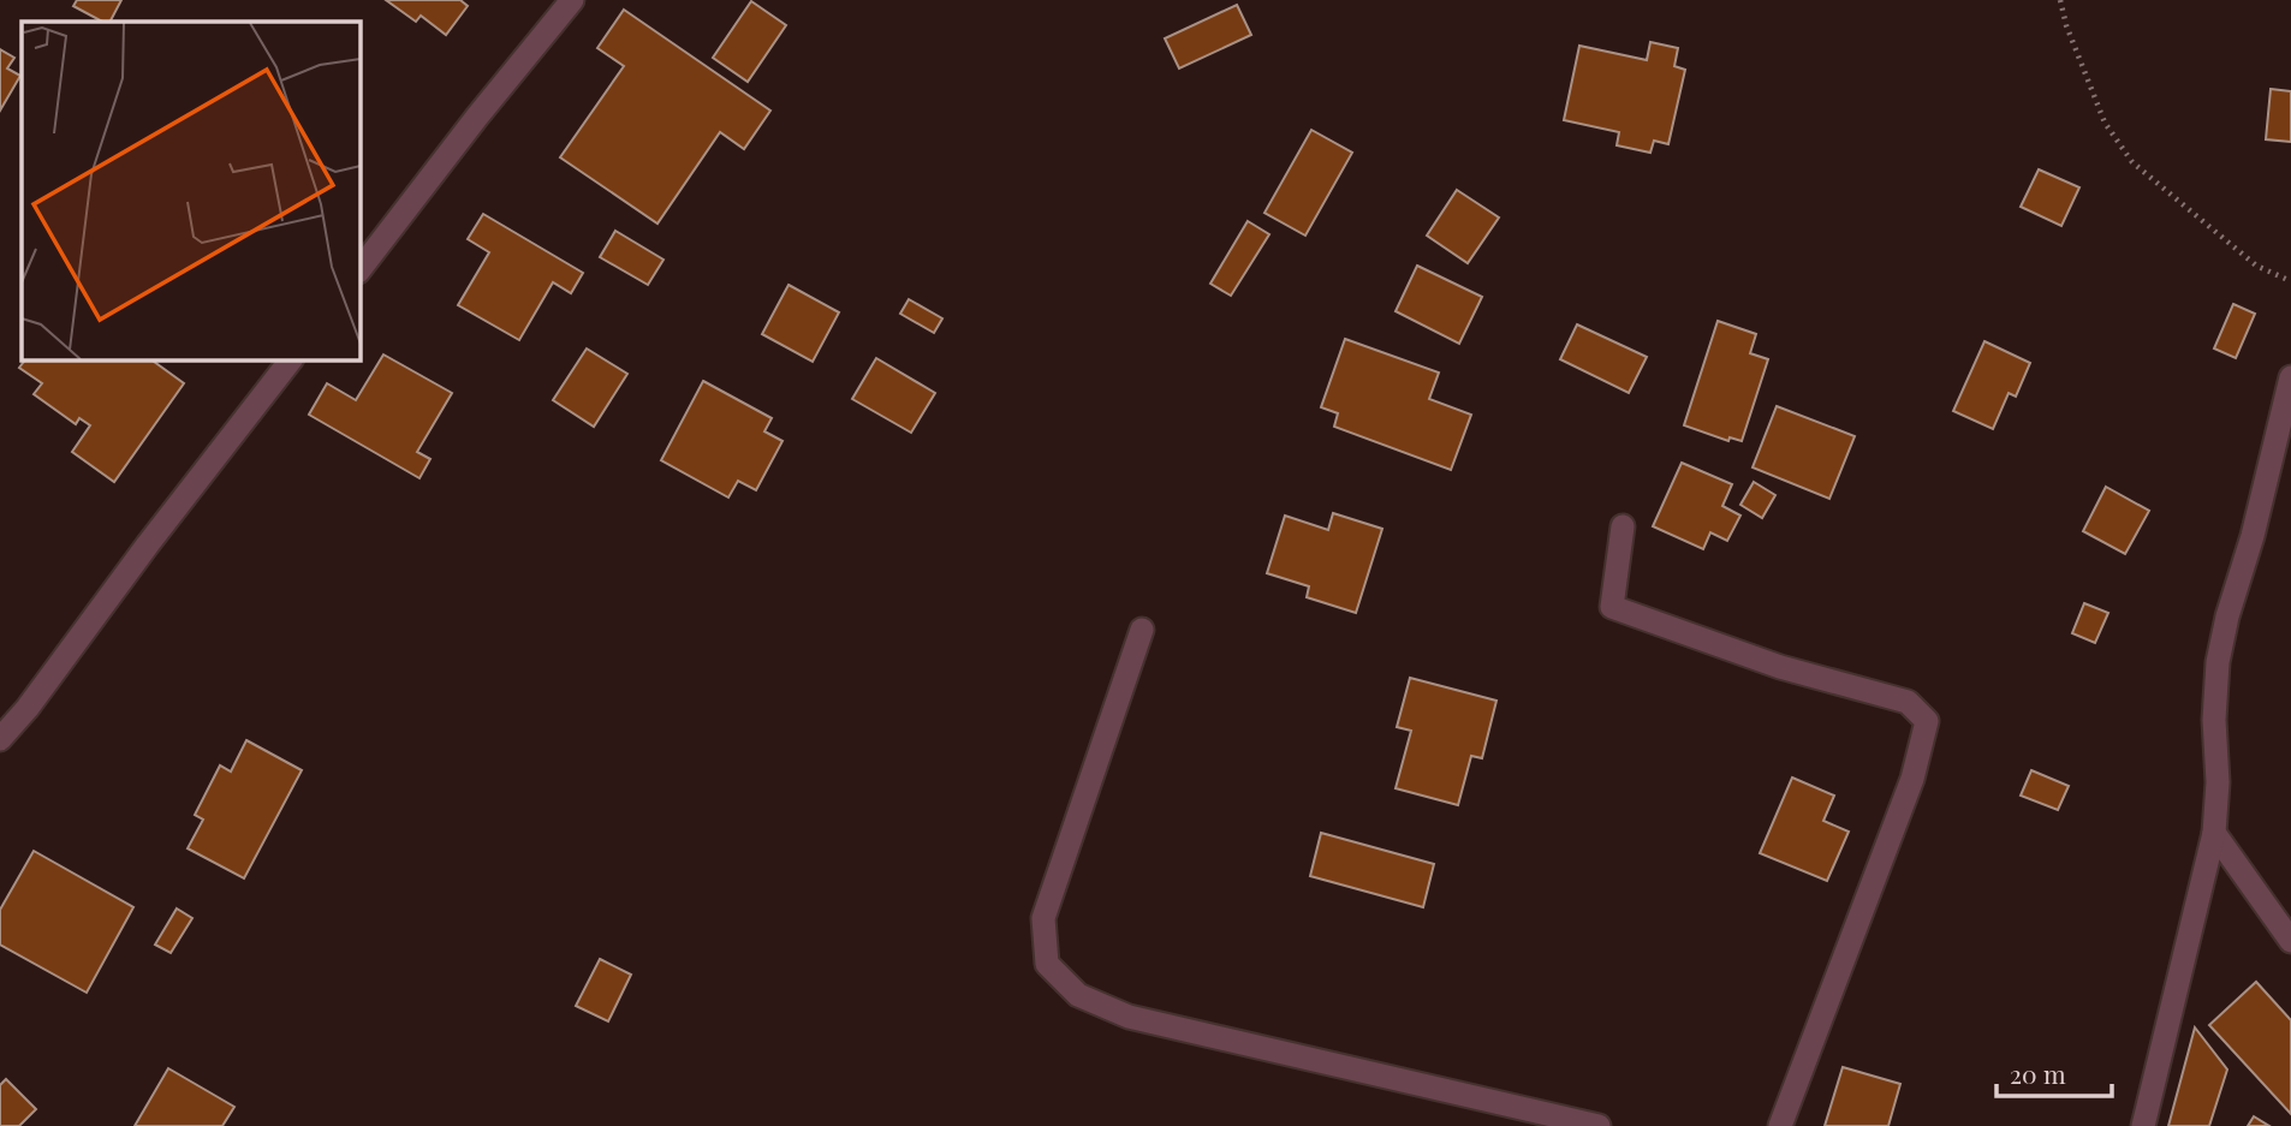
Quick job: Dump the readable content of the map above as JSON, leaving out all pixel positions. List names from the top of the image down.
{
  "scale_bar": "20 m"
}
